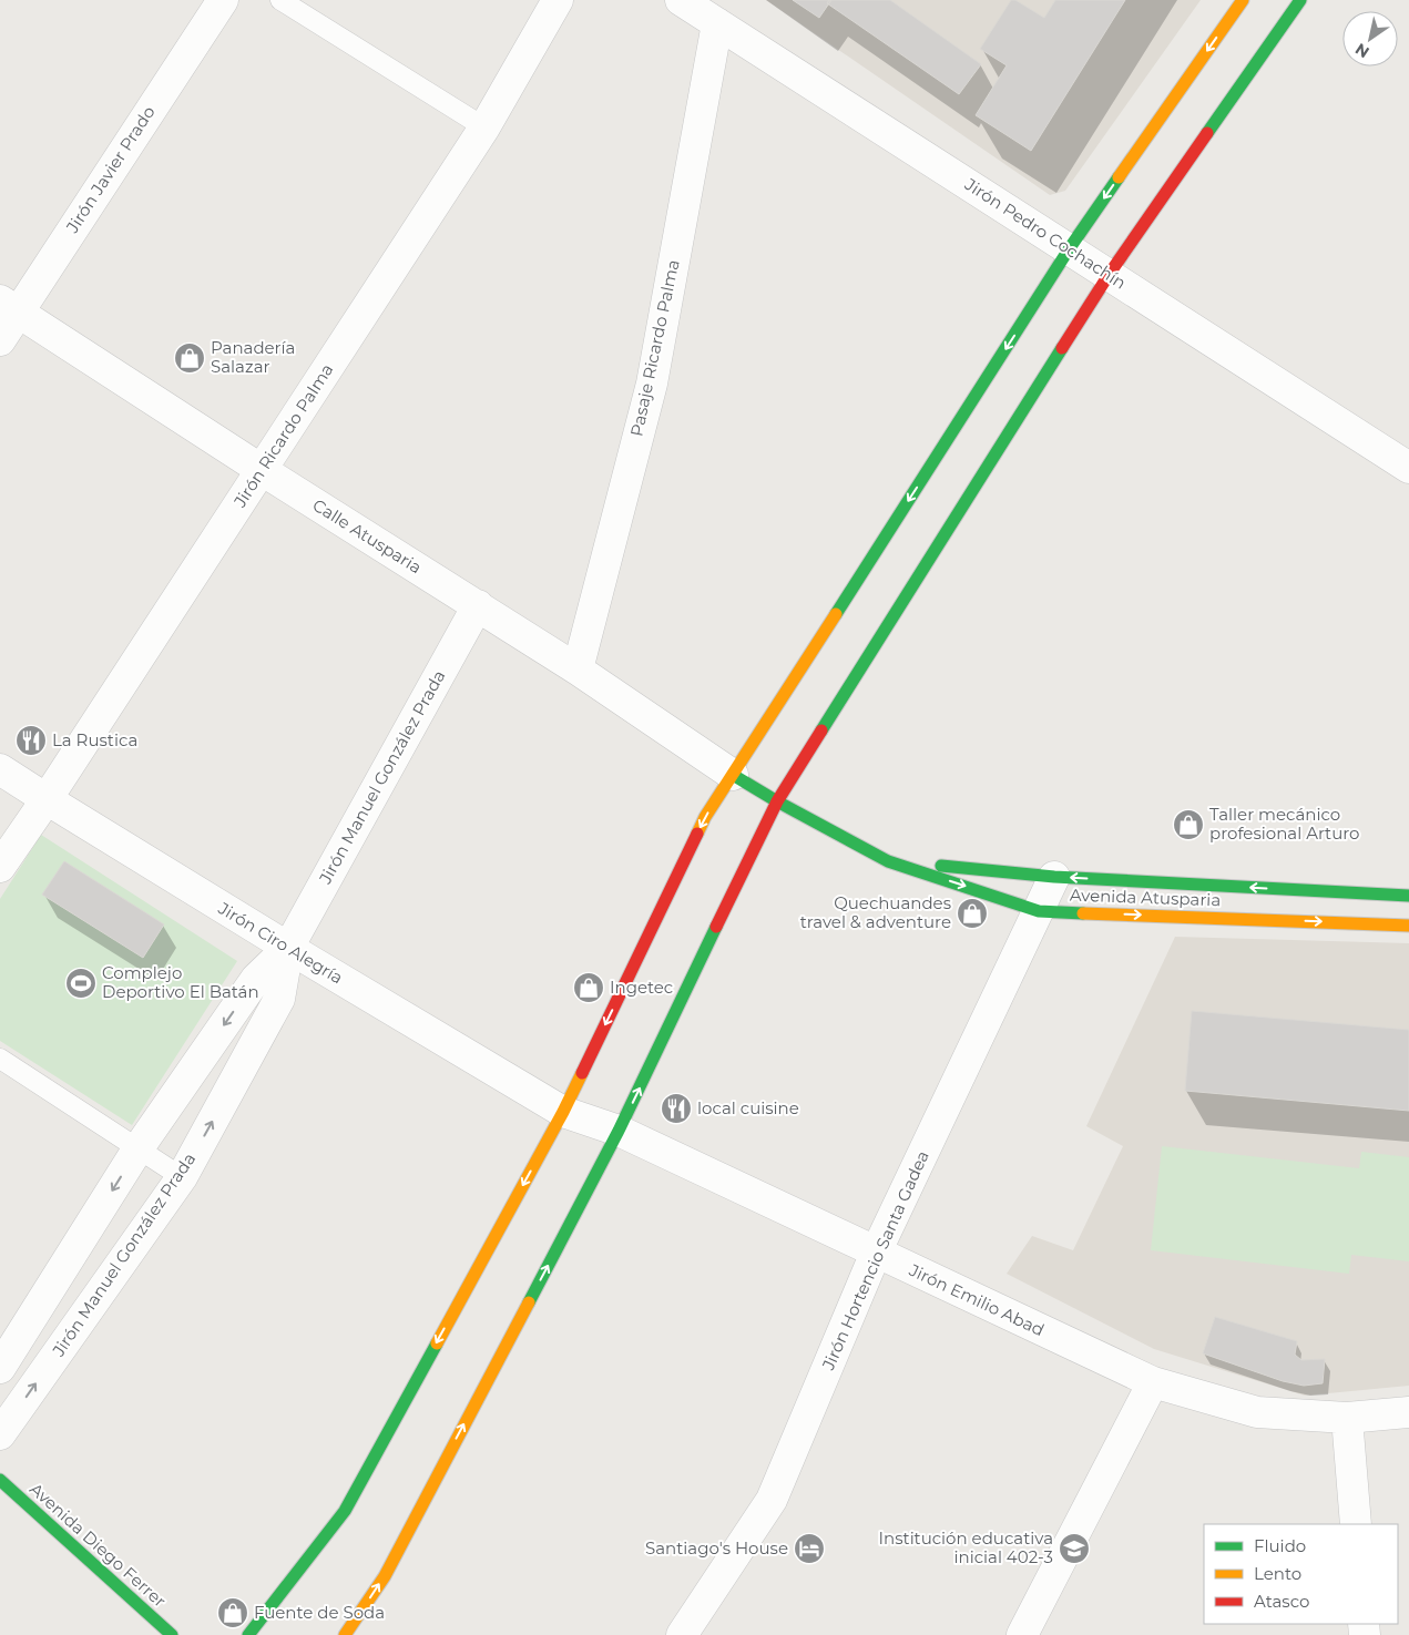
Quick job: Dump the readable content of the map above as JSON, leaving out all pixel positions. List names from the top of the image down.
{
  "streets": {
    "main road": ["Avenida Atusparia", "Avenida Diego Ferrer"],
    "street": [
      "Jirón Javier Prado",
      "Jirón Pedro Cochachín",
      "Pasaje Ricardo Palma",
      "Jirón Ricardo Palma",
      "Calle Atusparia",
      "Jirón Manuel González Prada",
      "Jirón Ciro Alegría",
      "Jirón Hortencio Santa Gadea",
      "Jirón Emilio Abad"
    ]
  },
  "crossings": [
    ["Jirón Javier Prado", "Calle Atusparia"],
    ["Jirón Pedro Cochachín", "Pasaje Ricardo Palma"],
    ["Pasaje Ricardo Palma", "Calle Atusparia"],
    ["Jirón Ricardo Palma", "Calle Atusparia"],
    ["Jirón Ricardo Palma", "Jirón Ciro Alegría"],
    ["Calle Atusparia", "Jirón Manuel González Prada"],
    ["Calle Atusparia", "Avenida Atusparia"],
    ["Jirón Manuel González Prada", "Jirón Ciro Alegría"],
    ["Avenida Atusparia", "Jirón Hortencio Santa Gadea"],
    ["Jirón Ciro Alegría", "Jirón Emilio Abad"],
    ["Jirón Hortencio Santa Gadea", "Jirón Emilio Abad"]
  ],
  "places": {
    "shop": [
      "Panadería Salazar",
      "Taller mecánico profesional Arturo",
      "Quechuandes travel & adventure",
      "Ingetec",
      "Fuente de Soda"
    ],
    "restaurant": ["La Rustica", "local cuisine"],
    "sports": ["Complejo Deportivo El Batán"],
    "hotel": ["Santiago's House"],
    "school or university": ["Institución educativa inicial 402-3"]
  },
  "legend": ["Fluido", "Lento", "Atasco"],
  "north": "bottom left"
}
